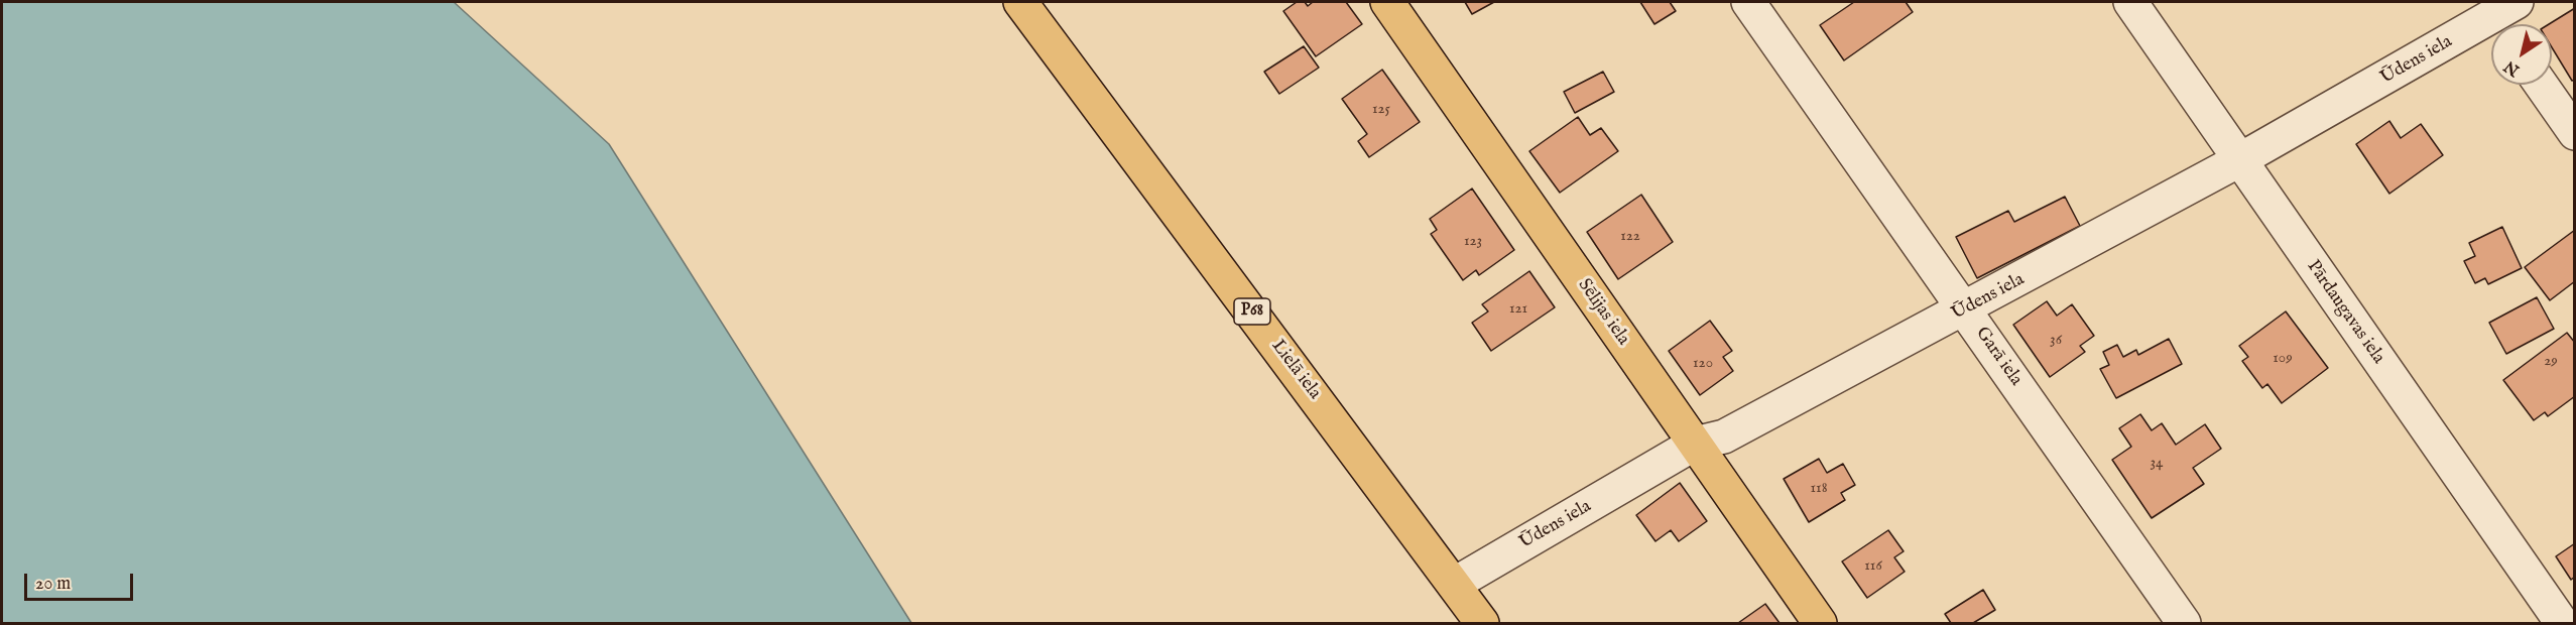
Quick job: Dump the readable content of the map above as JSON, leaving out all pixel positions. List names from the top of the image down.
{
  "streets": {
    "main road": ["P68", "Sēlijas iela", "Lielā iela"],
    "street": ["Ūdens iela", "Pārdaugavas iela", "Garā iela"]
  },
  "crossings": [
    ["Ūdens iela", "Sēlijas iela"],
    ["Ūdens iela", "Pārdaugavas iela"],
    ["Ūdens iela", "Garā iela"],
    ["Ūdens iela", "Lielā iela"]
  ],
  "house_numbers": [
    "125",
    "122",
    "123",
    "121",
    "36",
    "109",
    "29",
    "120",
    "34",
    "118",
    "116"
  ],
  "scale_bar": "20 m",
  "north": "bottom left"
}
